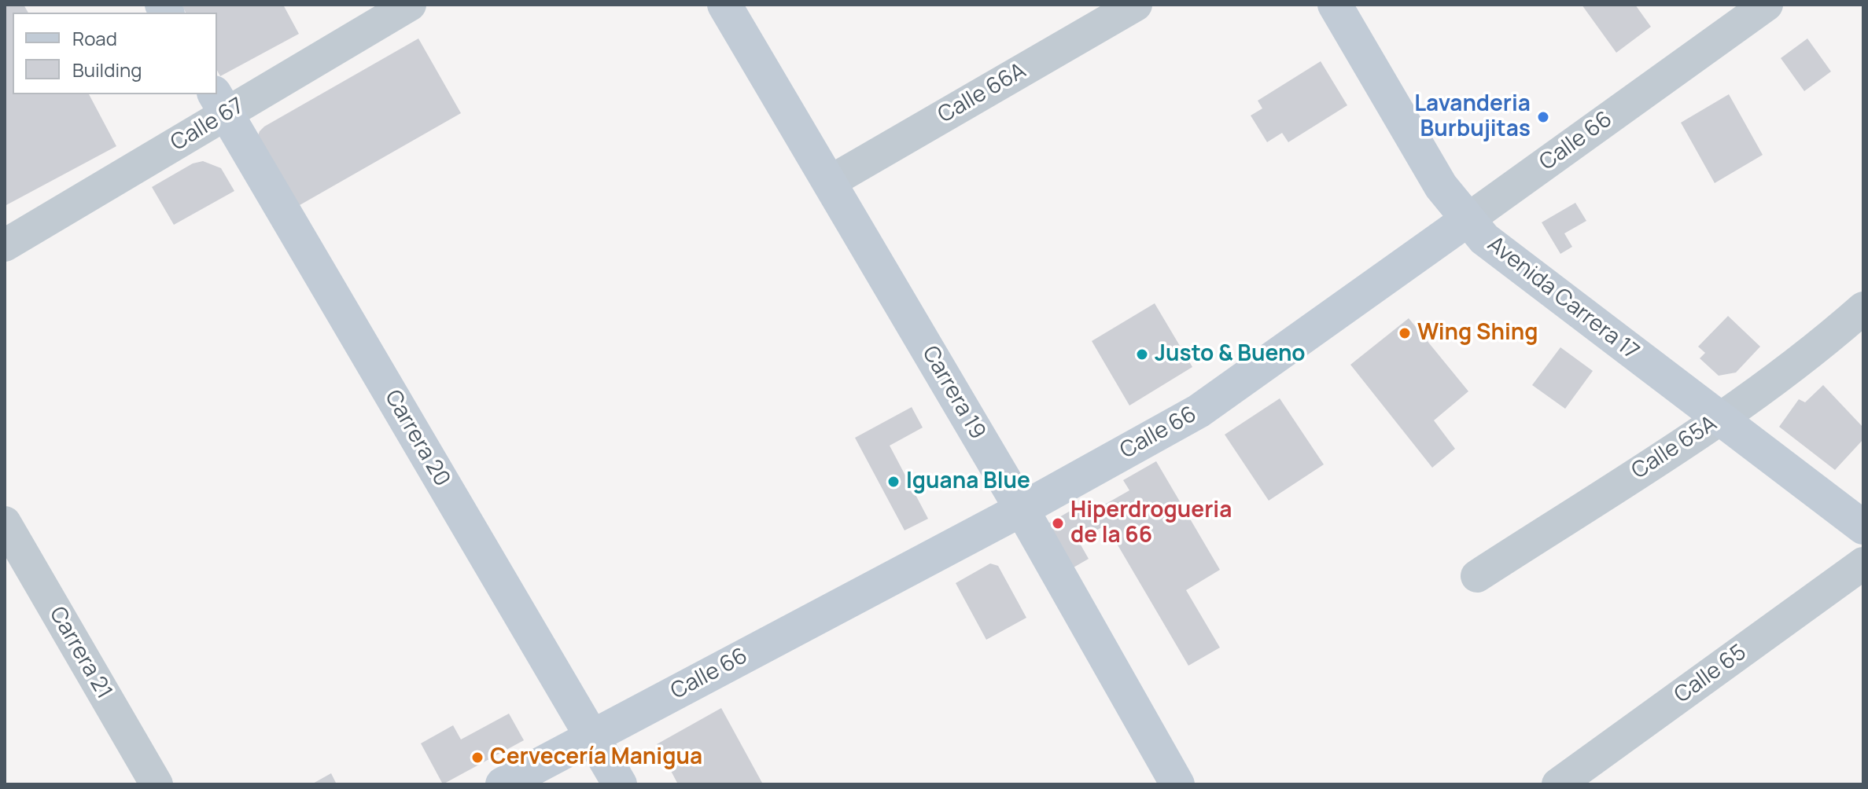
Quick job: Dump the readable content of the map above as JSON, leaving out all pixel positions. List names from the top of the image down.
{
  "streets": {
    "main road": [
      "Calle 66",
      "Avenida Carrera 17",
      "Carrera 19",
      "Carrera 20"
    ],
    "street": [
      "Calle 66A",
      "Calle 67",
      "Calle 65A",
      "Carrera 21",
      "Calle 65"
    ]
  },
  "crossings": [
    ["Calle 66A", "Carrera 19"],
    ["Calle 67", "Carrera 20"],
    ["Calle 66", "Avenida Carrera 17"],
    ["Calle 66", "Carrera 19"],
    ["Calle 66", "Carrera 20"],
    ["Avenida Carrera 17", "Calle 65A"]
  ],
  "places": [
    "Lavanderia Burbujitas",
    "Wing Shing",
    "Justo & Bueno",
    "Iguana Blue",
    "Hiperdrogueria de la 66",
    "Cervecería Manigua"
  ],
  "legend": ["Road", "Building"]
}
